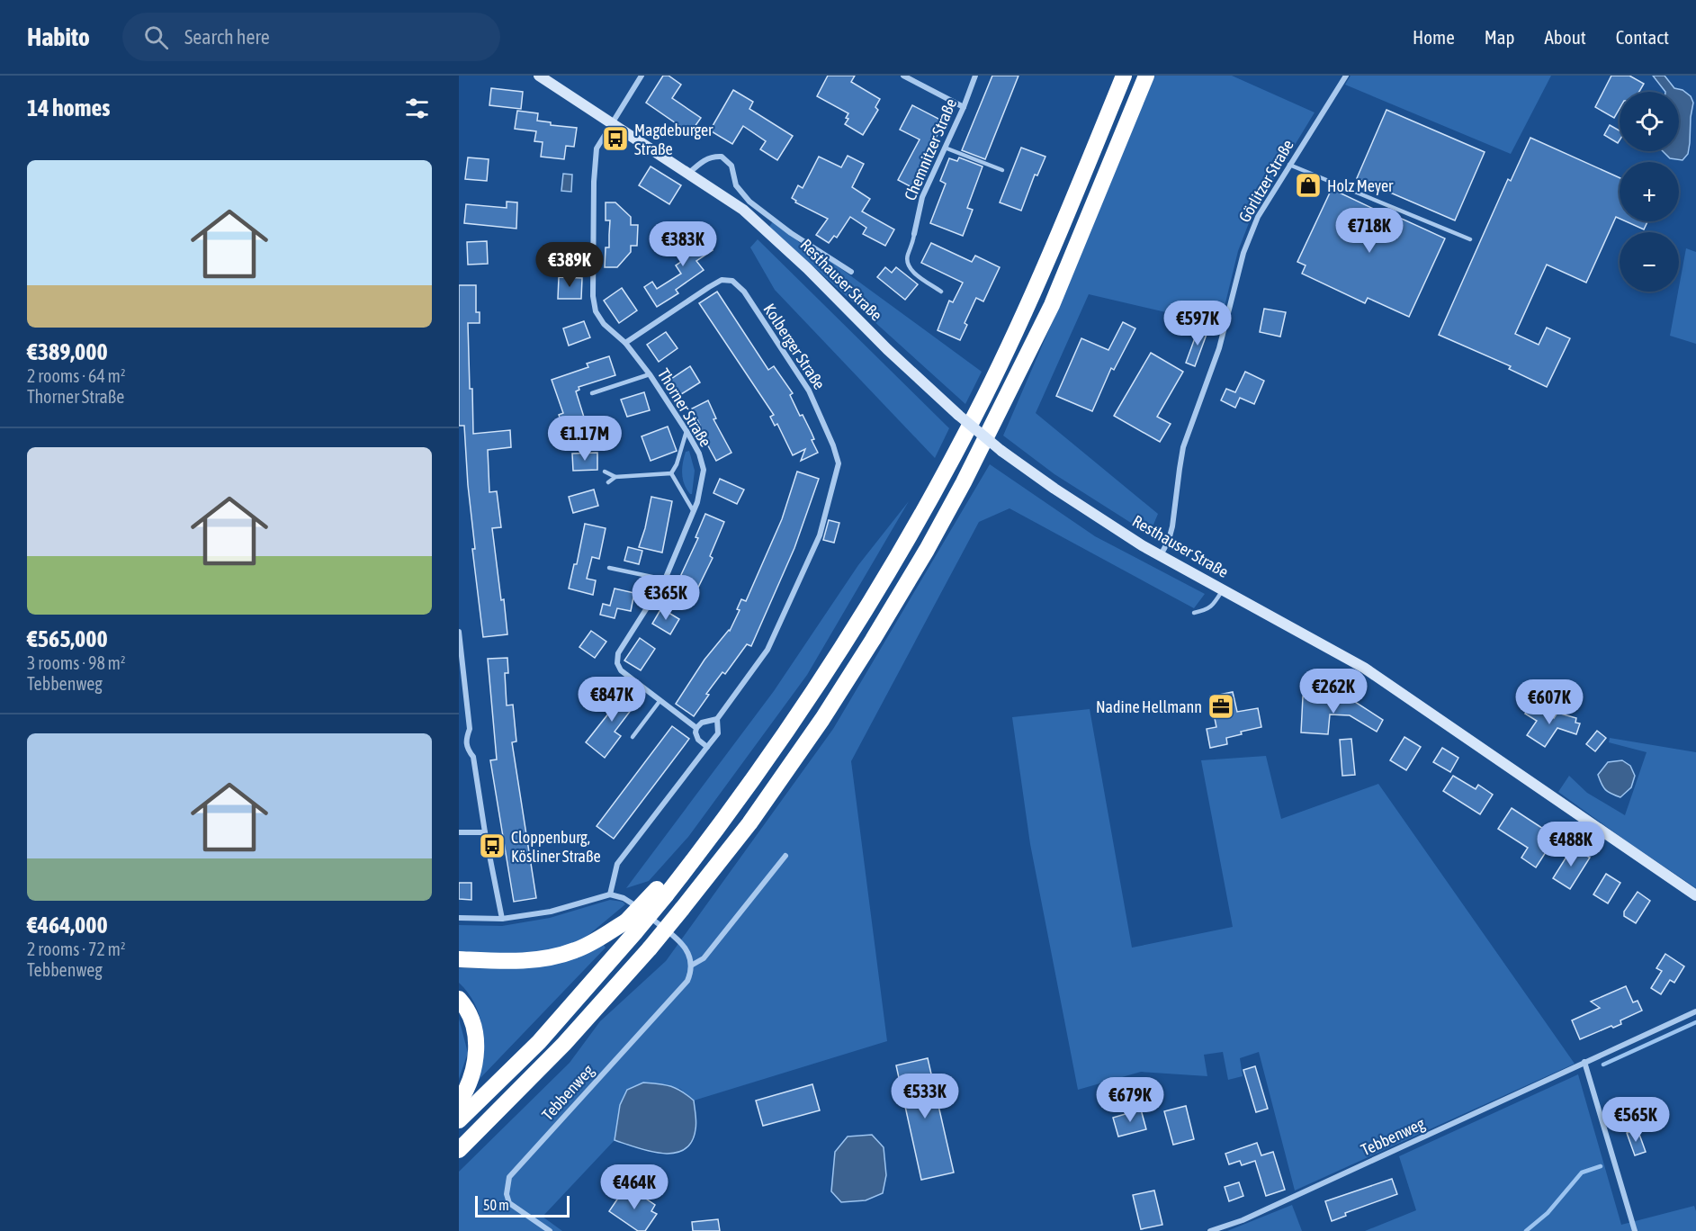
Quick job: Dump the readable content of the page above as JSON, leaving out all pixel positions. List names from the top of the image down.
{
  "streets": {
    "street": [
      "Chemnitzer Straße",
      "Görlitzer Straße",
      "Resthauser Straße",
      "Kolberger Straße",
      "Thorner Straße",
      "Tebbenweg"
    ]
  },
  "crossings": [
    ["Görlitzer Straße", "Resthauser Straße"],
    ["Resthauser Straße", "Thorner Straße"],
    ["Kolberger Straße", "Thorner Straße"]
  ],
  "places": {
    "bus stop": ["Magdeburger Straße", "Cloppenburg, Kösliner Straße"],
    "shop": ["Holz Meyer"],
    "office": ["Nadine Hellmann"]
  },
  "scale_bar": "50 m",
  "page": {
    "header": "Habito",
    "search": "Search here",
    "nav": [
      "Home",
      "Map",
      "About",
      "Contact"
    ],
    "heading": "14 homes",
    "map_buttons": ["+", "−"],
    "list": [
      {
        "name": "€389,000",
        "note": "2 rooms · 64 m² · Thorner Straße"
      },
      {
        "name": "€565,000",
        "note": "3 rooms · 98 m² · Tebbenweg"
      },
      {
        "name": "€464,000",
        "note": "2 rooms · 72 m² · Tebbenweg"
      }
    ],
    "price": [
      "€718K",
      "€383K",
      "€389K",
      "€597K",
      "€1.17M",
      "€365K",
      "€262K",
      "€847K",
      "€607K",
      "€488K",
      "€533K",
      "€679K",
      "€565K",
      "€464K"
    ],
    "scale": "50 m"
  }
}
